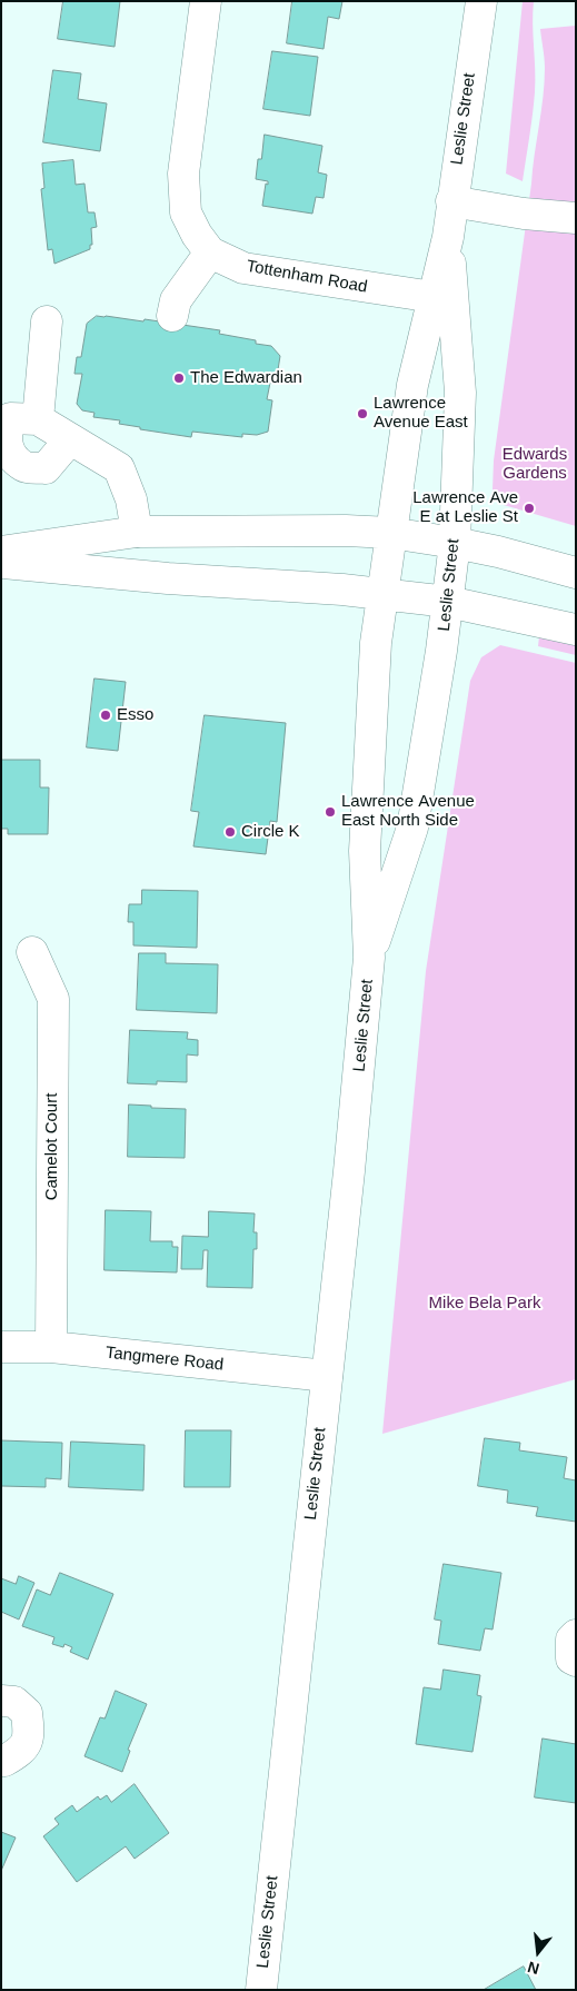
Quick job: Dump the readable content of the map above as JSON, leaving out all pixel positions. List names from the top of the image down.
{
  "streets": {
    "main road": [
      "Leslie Street",
      "Tottenham Road",
      "Camelot Court",
      "Tangmere Road"
    ]
  },
  "crossings": [
    ["Leslie Street", "Tottenham Road"],
    ["Leslie Street", "Tangmere Road"],
    ["Camelot Court", "Tangmere Road"]
  ],
  "parks": ["Edwards Gardens", "Mike Bela Park"],
  "places": [
    "The Edwardian",
    "Lawrence Avenue East",
    "Lawrence Ave E at Leslie St",
    "Esso",
    "Lawrence Avenue East North Side",
    "Circle K"
  ],
  "north": "bottom"
}
